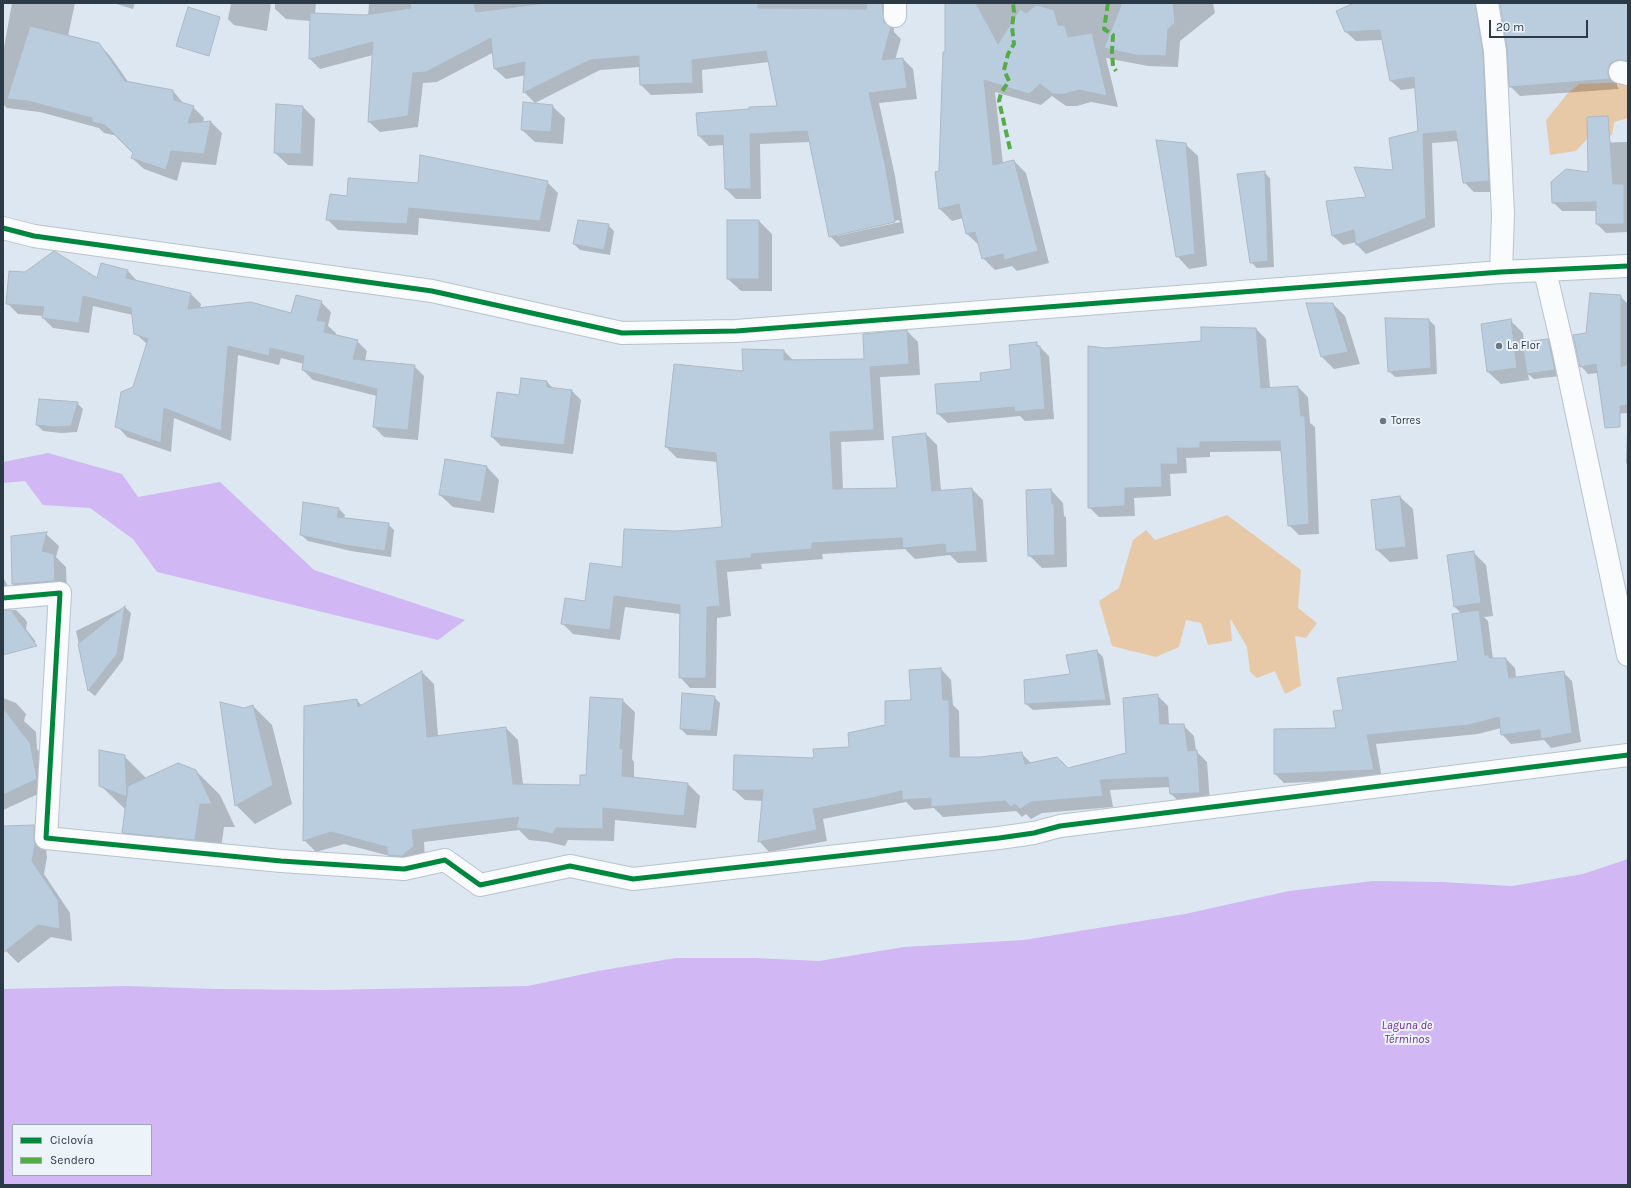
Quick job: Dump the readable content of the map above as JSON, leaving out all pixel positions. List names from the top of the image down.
{
  "water": ["Laguna de Términos"],
  "places": ["La Flor", "Torres"],
  "legend": ["Ciclovía", "Sendero"],
  "scale_bar": "20 m"
}
